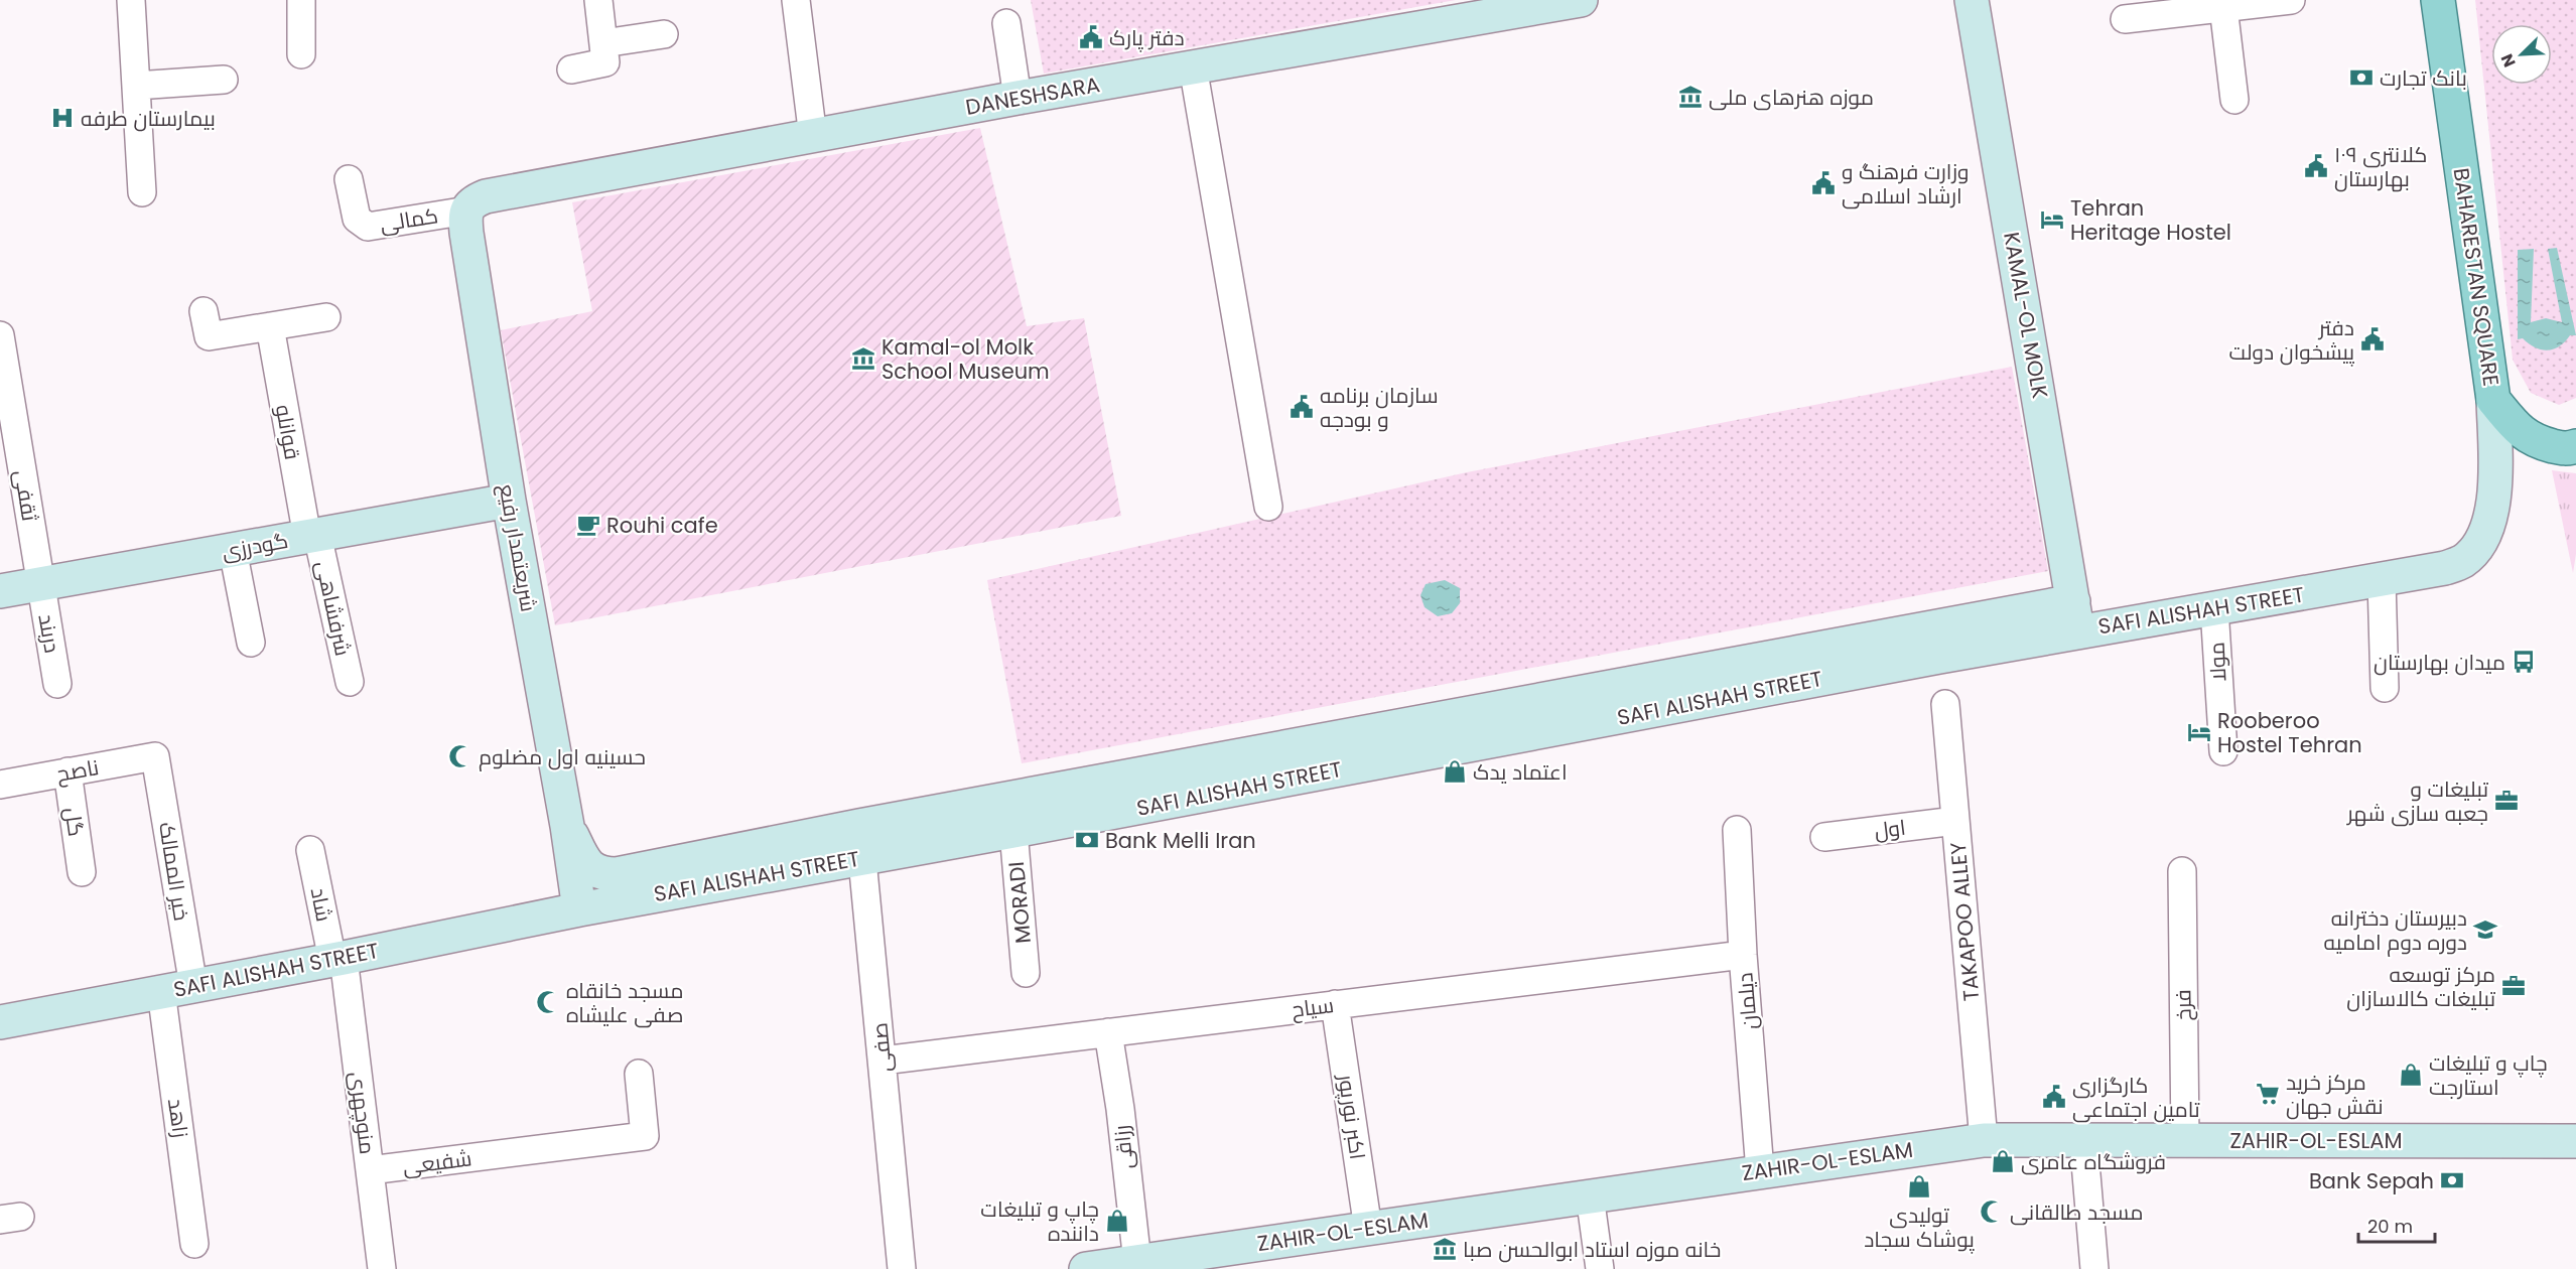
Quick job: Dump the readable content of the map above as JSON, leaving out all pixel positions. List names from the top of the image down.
{
  "streets": {
    "main road": ["BAHARESTAN SQUARE"],
    "street": [
      "DANESHSARA",
      "کمالی",
      "KAMAL-OL MOLK",
      "قوانلو",
      "ثقفی",
      "گودرزی",
      "شریعتمدار رفیع",
      "شرفشاهی",
      "SAFI ALISHAH STREET",
      "دربند",
      "مولا",
      "ناصح",
      "گل",
      "اول",
      "خیر الممالک",
      "MORADI",
      "شاد",
      "TAKAPOO ALLEY",
      "دیلمان",
      "فرخ",
      "سیاح",
      "صفی",
      "منوچهری",
      "اکبر نورپور",
      "زاهد",
      "ZAHIR-OL-ESLAM",
      "رزاقی",
      "شفیعی"
    ]
  },
  "crossings": [
    ["DANESHSARA", "کمالی"],
    ["DANESHSARA", "شریعتمدار رفیع"],
    ["کمالی", "شریعتمدار رفیع"],
    ["BAHARESTAN SQUARE", "SAFI ALISHAH STREET"],
    ["KAMAL-OL MOLK", "SAFI ALISHAH STREET"],
    ["قوانلو", "گودرزی"],
    ["قوانلو", "شرفشاهی"],
    ["ثقفی", "گودرزی"],
    ["ثقفی", "دربند"],
    ["گودرزی", "شریعتمدار رفیع"],
    ["گودرزی", "شرفشاهی"],
    ["گودرزی", "دربند"],
    ["شریعتمدار رفیع", "SAFI ALISHAH STREET"],
    ["SAFI ALISHAH STREET", "مولا"],
    ["SAFI ALISHAH STREET", "خیر الممالک"],
    ["SAFI ALISHAH STREET", "MORADI"],
    ["SAFI ALISHAH STREET", "شاد"],
    ["SAFI ALISHAH STREET", "صفی"],
    ["SAFI ALISHAH STREET", "منوچهری"],
    ["SAFI ALISHAH STREET", "زاهد"],
    ["ناصح", "گل"],
    ["ناصح", "خیر الممالک"],
    ["اول", "TAKAPOO ALLEY"],
    ["شاد", "منوچهری"],
    ["TAKAPOO ALLEY", "ZAHIR-OL-ESLAM"],
    ["دیلمان", "سیاح"],
    ["دیلمان", "ZAHIR-OL-ESLAM"],
    ["فرخ", "ZAHIR-OL-ESLAM"],
    ["سیاح", "صفی"],
    ["سیاح", "اکبر نورپور"],
    ["سیاح", "رزاقی"],
    ["منوچهری", "شفیعی"],
    ["اکبر نورپور", "ZAHIR-OL-ESLAM"],
    ["ZAHIR-OL-ESLAM", "رزاقی"]
  ],
  "places": {
    "public building": [
      "دفتر پارک",
      "کلانتری ۱۰۹ بهارستان",
      "وزارت فرهنگ و ارشاد اسلامی",
      "دفتر پیشخوان دولت",
      "سازمان برنامه و بودجه",
      "کارگزاری تامین اجتماعی"
    ],
    "bank": ["بانک تجارت", "Bank Melli Iran", "Bank Sepah"],
    "museum": ["موزه هنرهای ملی", "Kamal-ol Molk School Museum", "خانه موزه استاد ابوالحسن صبا"],
    "hospital": ["بیمارستان طرفه"],
    "hotel": ["Tehran Heritage Hostel", "Rooberoo Hostel Tehran"],
    "cafe": ["Rouhi cafe"],
    "bus stop": ["میدان بهارستان"],
    "mosque": ["حسینیه اول مضلوم", "مسجد خانقاه صفی علیشاه", "مسجد طالقانی"],
    "shop": [
      "اعتماد یدک",
      "چاپ و تبلیغات استارجت",
      "فروشگاه عامری",
      "تولیدی پوشاک سجاد",
      "چاپ و تبلیغات داننده"
    ],
    "office": ["تبلیغات و جعبه سازی شهر", "مرکز توسعه تبلیغات کالاسازان"],
    "school or university": ["دبیرستان دخترانه دوره دوم امامیه"],
    "supermarket": ["مرکز خرید نقش جهان"]
  },
  "scale_bar": "20 m",
  "north": "bottom left"
}
